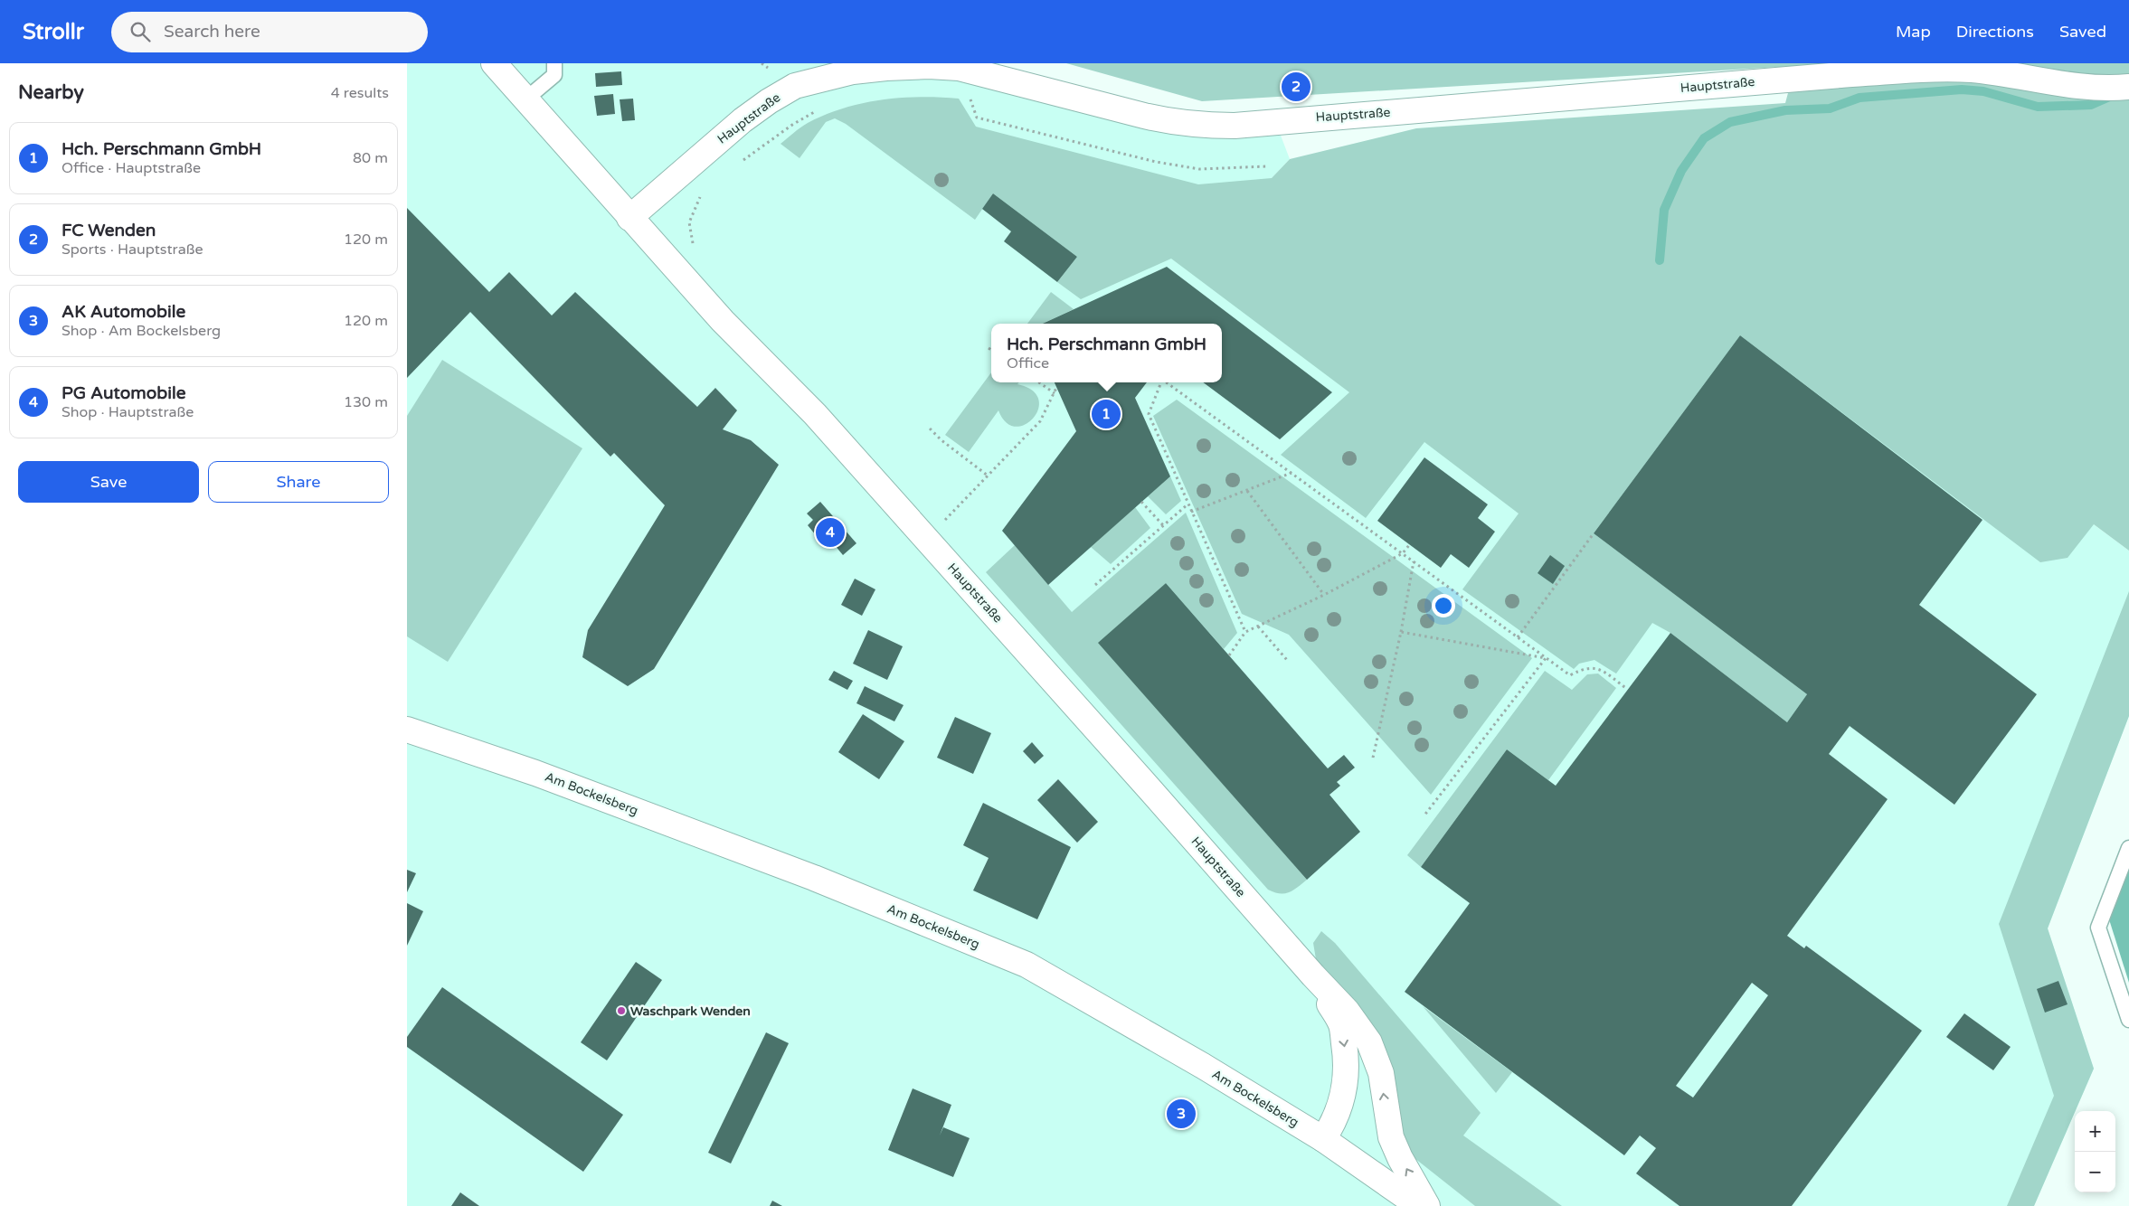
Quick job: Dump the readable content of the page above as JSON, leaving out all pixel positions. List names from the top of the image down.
{
  "streets": {
    "street": ["Hauptstraße", "Am Bockelsberg"]
  },
  "crossings": [
    ["Hauptstraße", "Am Bockelsberg"]
  ],
  "places": ["Waschpark Wenden"],
  "page": {
    "header": "Strollr",
    "search": "Search here",
    "nav": ["Map", "Directions", "Saved"],
    "heading": ["Nearby", "4 results"],
    "pins": [
      "2",
      "1",
      "4",
      "3"
    ],
    "list": [
      {
        "mark": "1",
        "name": "Hch. Perschmann GmbH",
        "note": "Office · Hauptstraße",
        "value": "80 m"
      },
      {
        "mark": "2",
        "name": "FC Wenden",
        "note": "Sports · Hauptstraße",
        "value": "120 m"
      },
      {
        "mark": "3",
        "name": "AK Automobile",
        "note": "Shop · Am Bockelsberg",
        "value": "120 m"
      },
      {
        "mark": "4",
        "name": "PG Automobile",
        "note": "Shop · Hauptstraße",
        "value": "130 m"
      }
    ],
    "popup": ["Hch. Perschmann GmbH", "Office"],
    "buttons": ["Save", "Share"],
    "map_buttons": ["+", "−"]
  }
}
